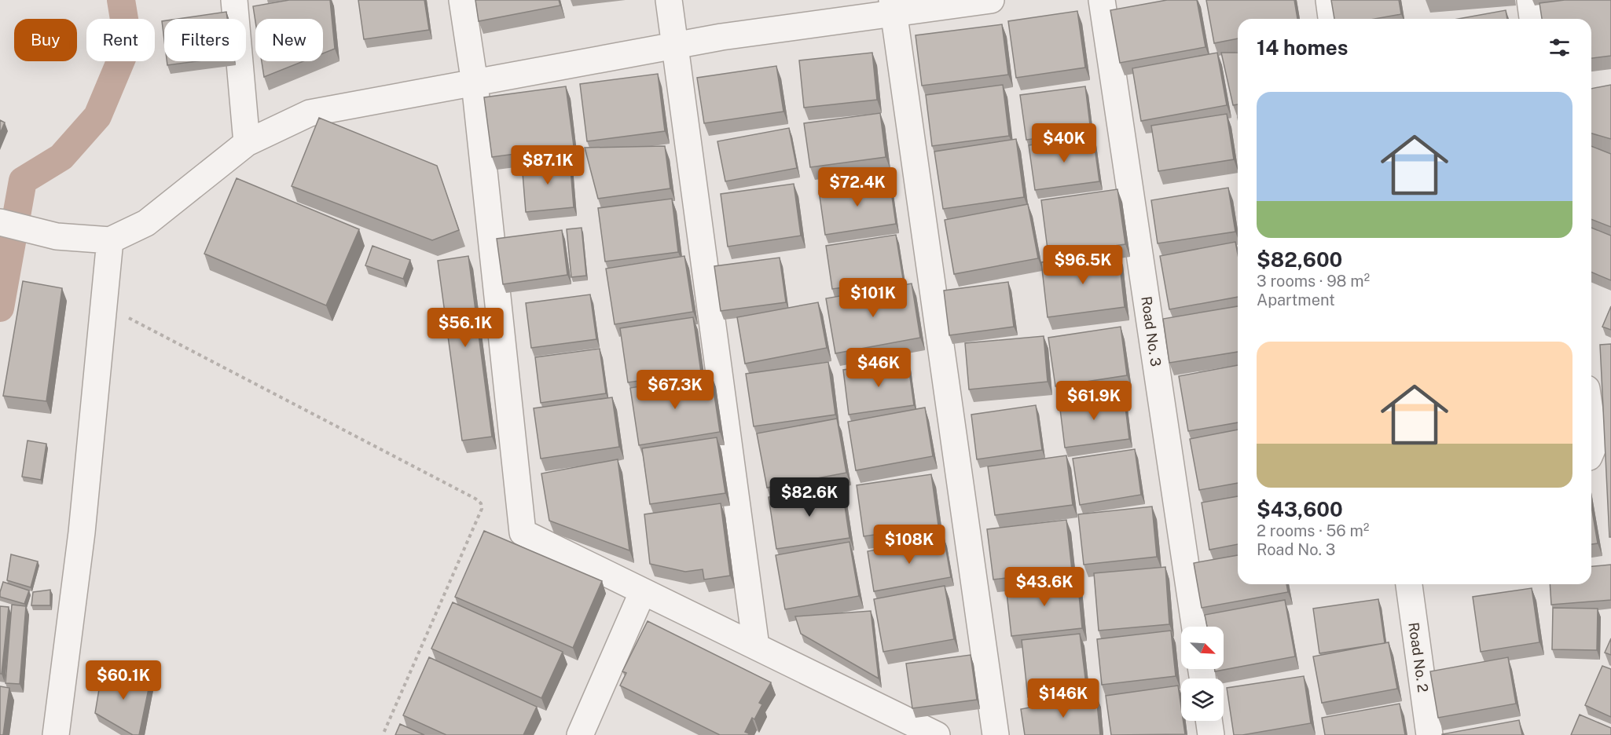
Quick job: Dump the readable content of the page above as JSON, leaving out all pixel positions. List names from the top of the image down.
{
  "streets": {
    "street": ["Road No. 3", "Road No. 2"]
  },
  "north": "bottom right",
  "page": {
    "chip": [
      "Buy",
      "Rent",
      "Filters",
      "New"
    ],
    "heading": "14 homes",
    "list": [
      {
        "name": "$82,600",
        "note": "3 rooms · 98 m² · Apartment"
      },
      {
        "name": "$43,600",
        "note": "2 rooms · 56 m² · Road No. 3"
      }
    ],
    "price": [
      "$40K",
      "$87.1K",
      "$72.4K",
      "$96.5K",
      "$101K",
      "$56.1K",
      "$46K",
      "$67.3K",
      "$61.9K",
      "$82.6K",
      "$108K",
      "$43.6K",
      "$60.1K",
      "$146K"
    ]
  }
}
